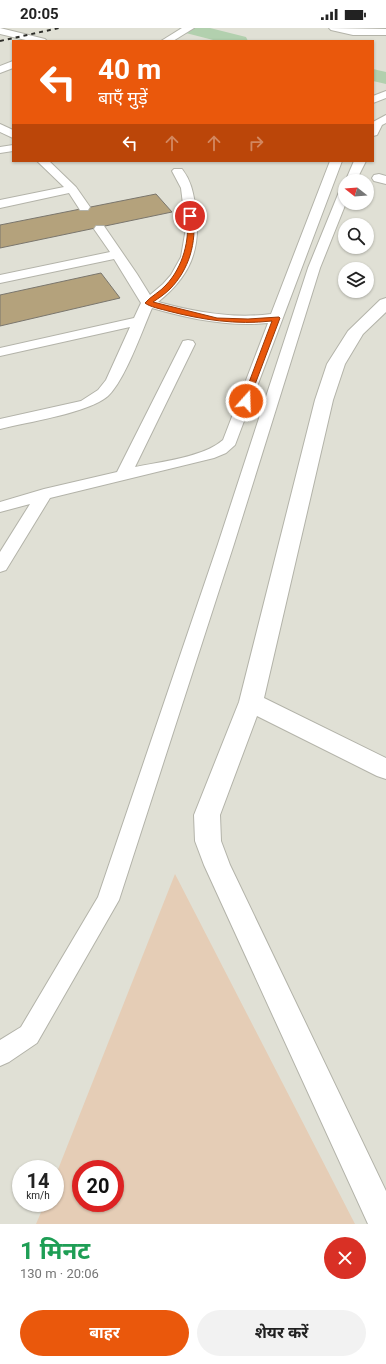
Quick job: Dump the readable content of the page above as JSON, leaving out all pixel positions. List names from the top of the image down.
{
  "north": "left",
  "page": {
    "status": "20:05",
    "turn": ["40 m", "बाएँ मुड़ें"],
    "speed": "14 km/h",
    "limit": "20",
    "heading": ["1 मिनट", "130 m · 20:06"],
    "buttons": ["बाहर", "शेयर करें"]
  }
}
